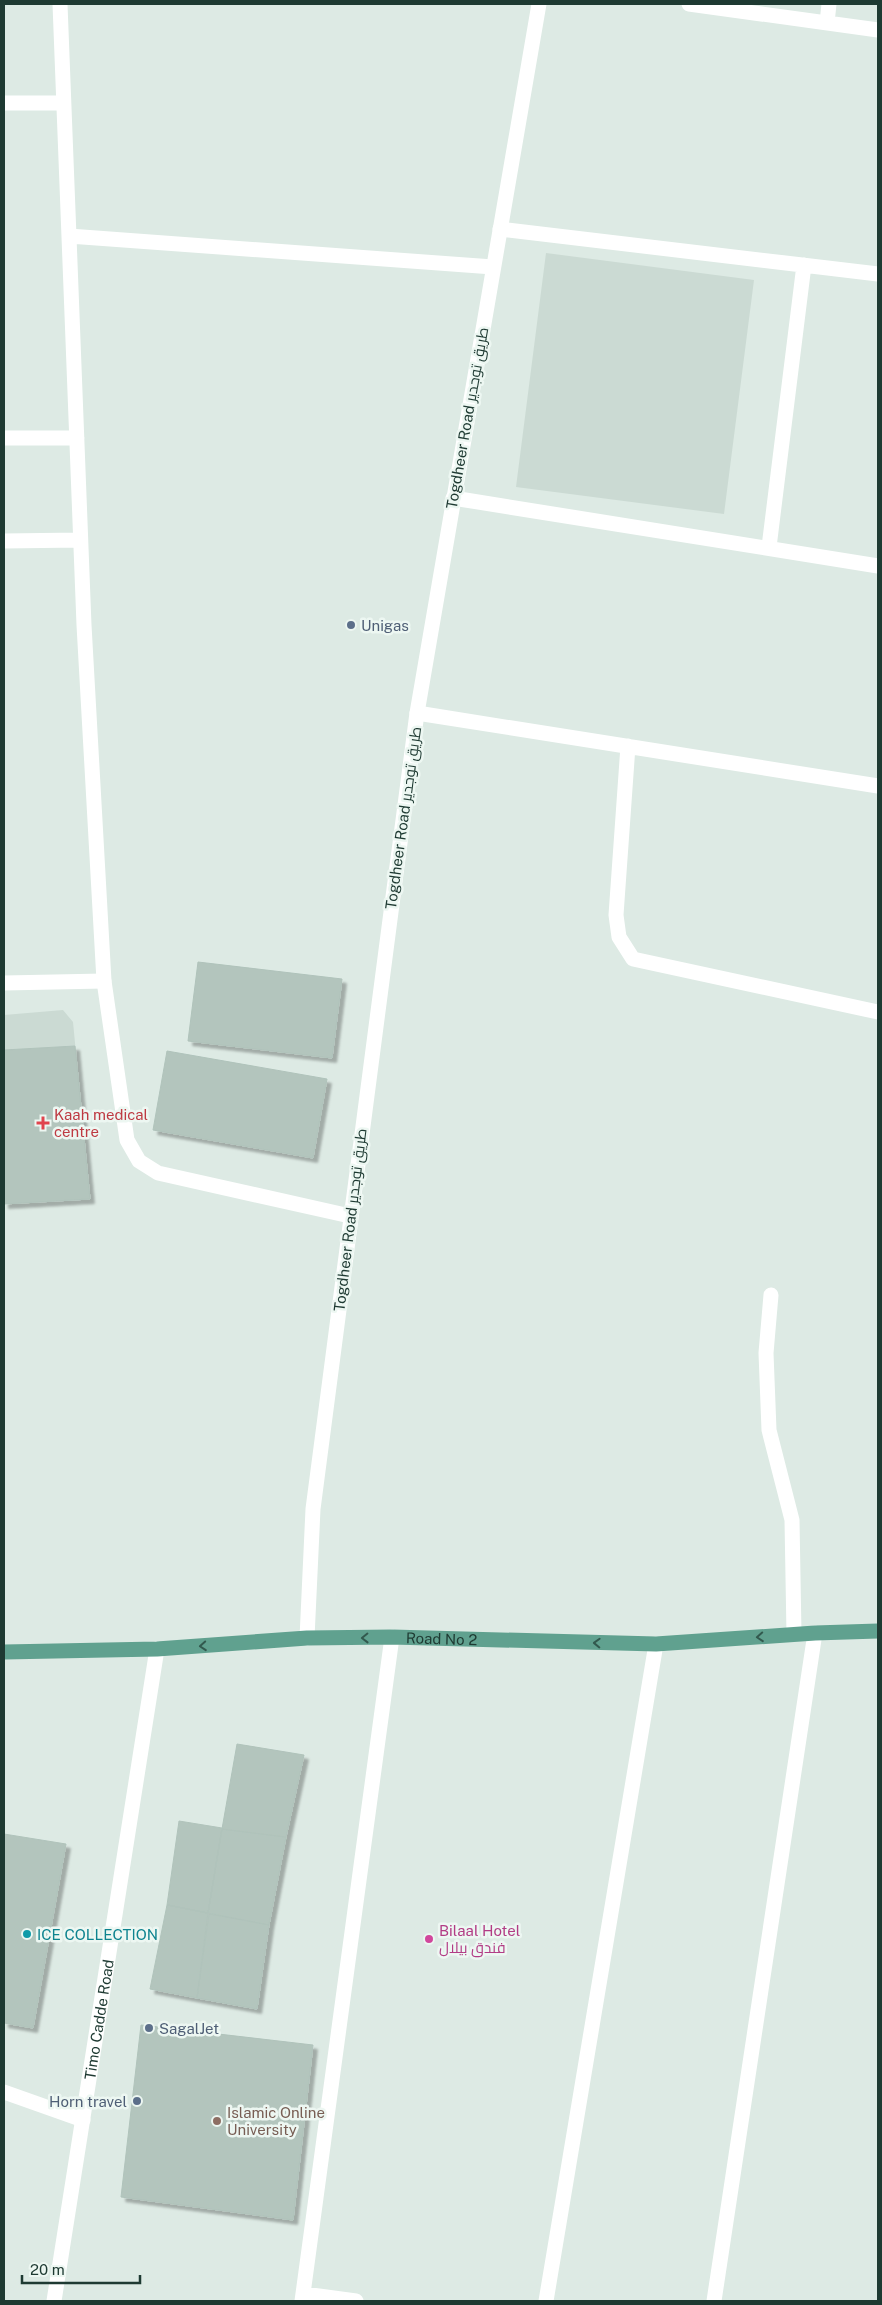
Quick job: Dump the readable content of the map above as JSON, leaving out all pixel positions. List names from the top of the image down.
{
  "streets": {
    "main road": ["Road No 2"],
    "street": ["Togdheer Road طريق توجدير", "Timo Cadde Road"]
  },
  "crossings": [
    ["Togdheer Road طريق توجدير", "Road No 2"],
    ["Road No 2", "Timo Cadde Road"]
  ],
  "one_way": ["Road No 2"],
  "places": {
    "other": [
      "Unigas",
      "ICE COLLECTION",
      "Bilaal Hotel فندق بيلال",
      "SagalJet",
      "Horn travel",
      "Islamic Online University"
    ],
    "health": ["Kaah medical centre"]
  },
  "scale_bar": "20 m"
}
